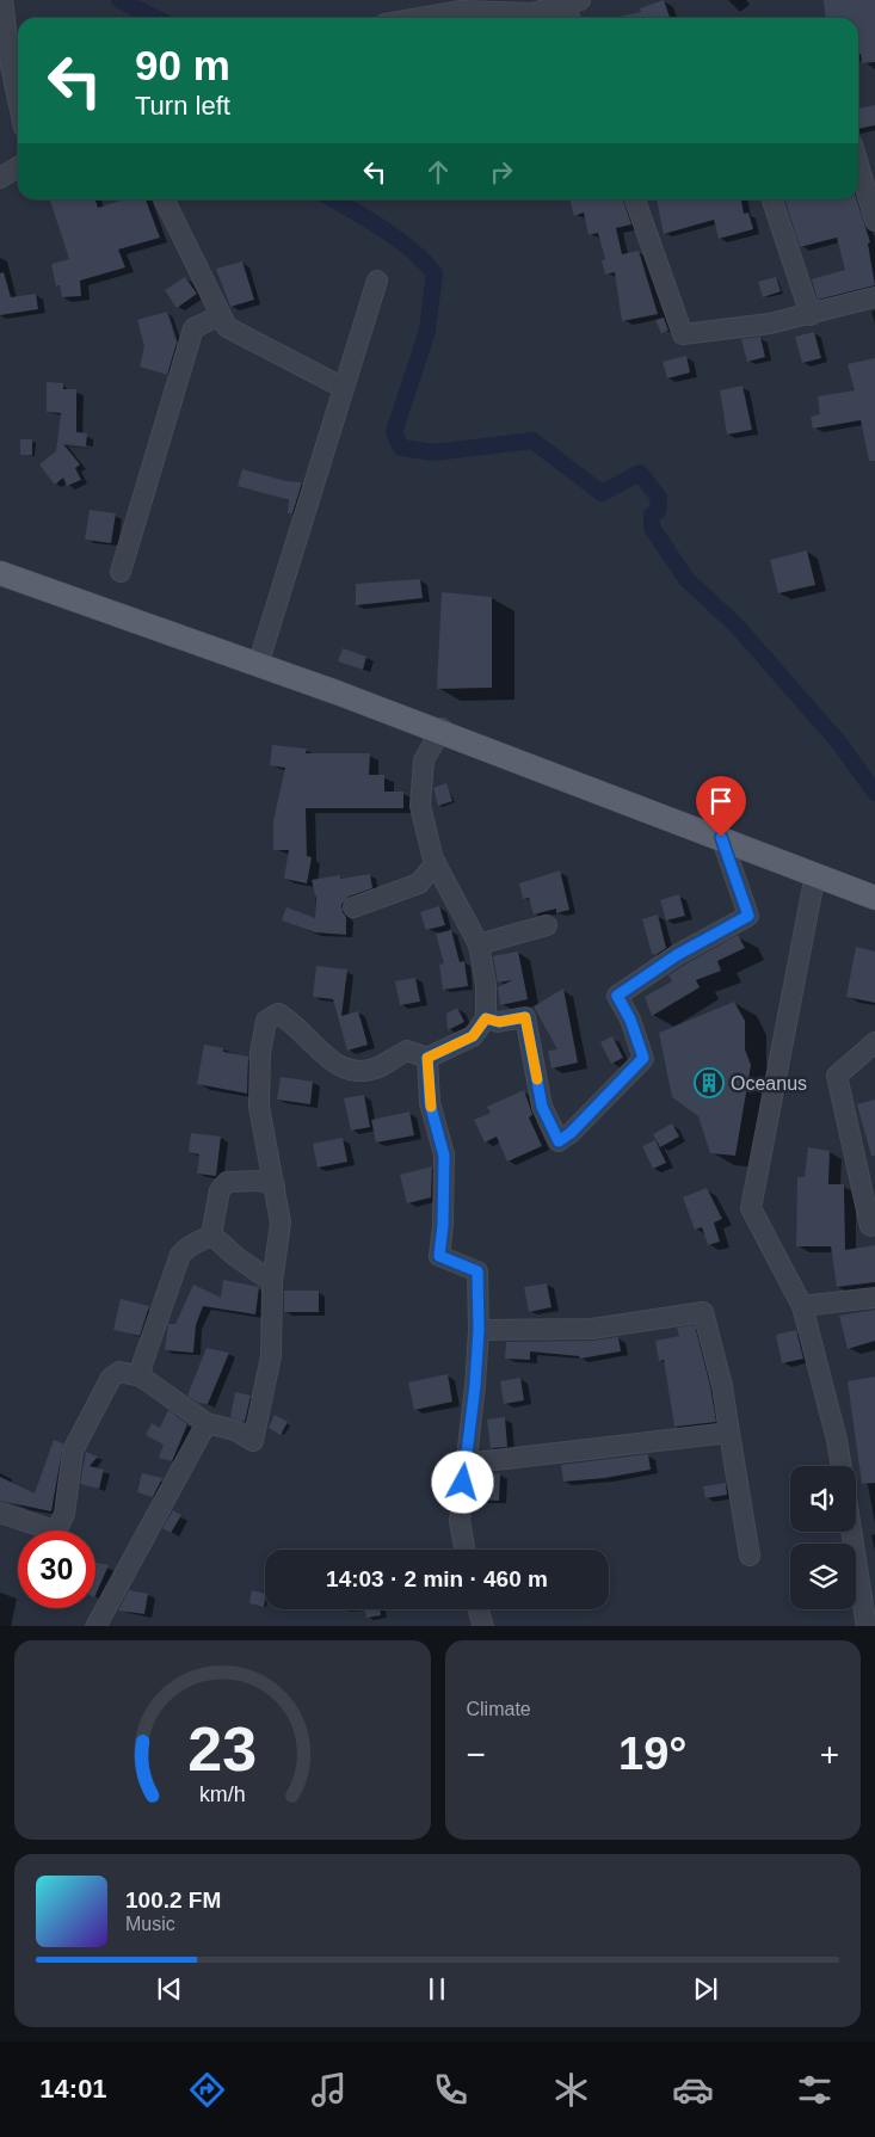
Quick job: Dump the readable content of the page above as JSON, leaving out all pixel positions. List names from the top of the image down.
{
  "places": {
    "building": ["Oceanus"]
  },
  "page": {
    "turn": ["90 m", "Turn left"],
    "limit": "30",
    "trip": "14:03 · 2 min · 460 m",
    "tile": "Climate",
    "heat": ["−", "19°", "+"],
    "song": ["100.2 FM", "Music"],
    "tabs": "14:01",
    "gauge": ["23", "km/h"]
  }
}
